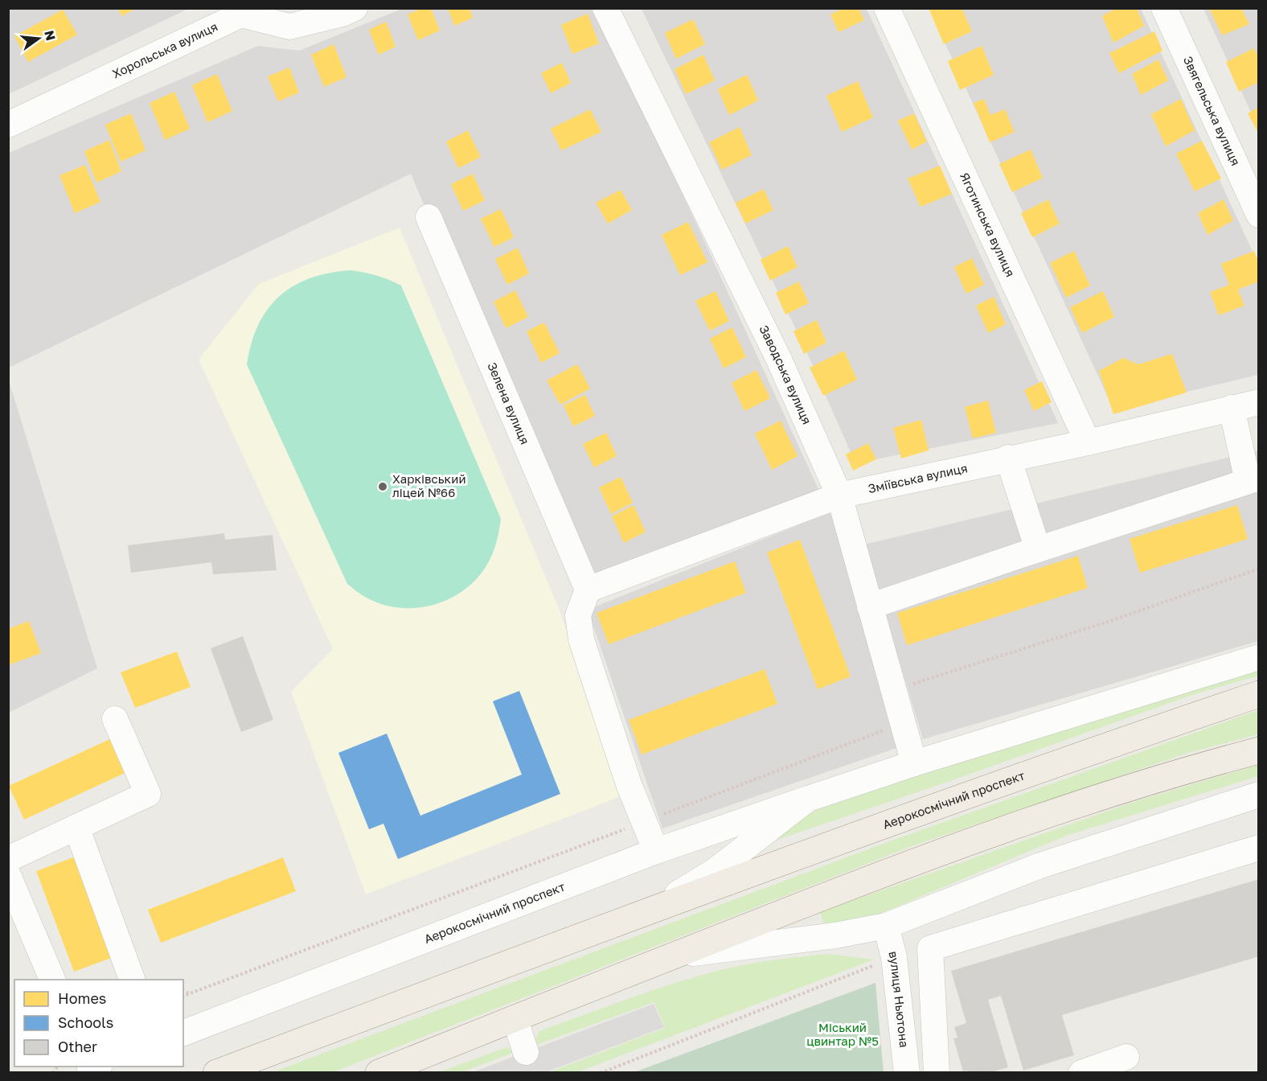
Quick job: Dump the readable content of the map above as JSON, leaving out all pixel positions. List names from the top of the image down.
{
  "streets": {
    "main road": ["Аерокосмічний проспект"],
    "street": [
      "Хорольська вулиця",
      "Звягельська вулиця",
      "Яготинська вулиця",
      "Заводська вулиця",
      "Зелена вулиця",
      "Зміївська вулиця",
      "вулиця Ньютона"
    ]
  },
  "crossings": [
    ["Яготинська вулиця", "Зміївська вулиця"],
    ["Заводська вулиця", "Зміївська вулиця"],
    ["Заводська вулиця", "Аерокосмічний проспект"],
    ["Зелена вулиця", "Зміївська вулиця"]
  ],
  "parks": ["Міський цвинтар №5"],
  "places": ["Харківський ліцей №66"],
  "legend": ["Homes", "Schools", "Other"],
  "north": "right"
}
